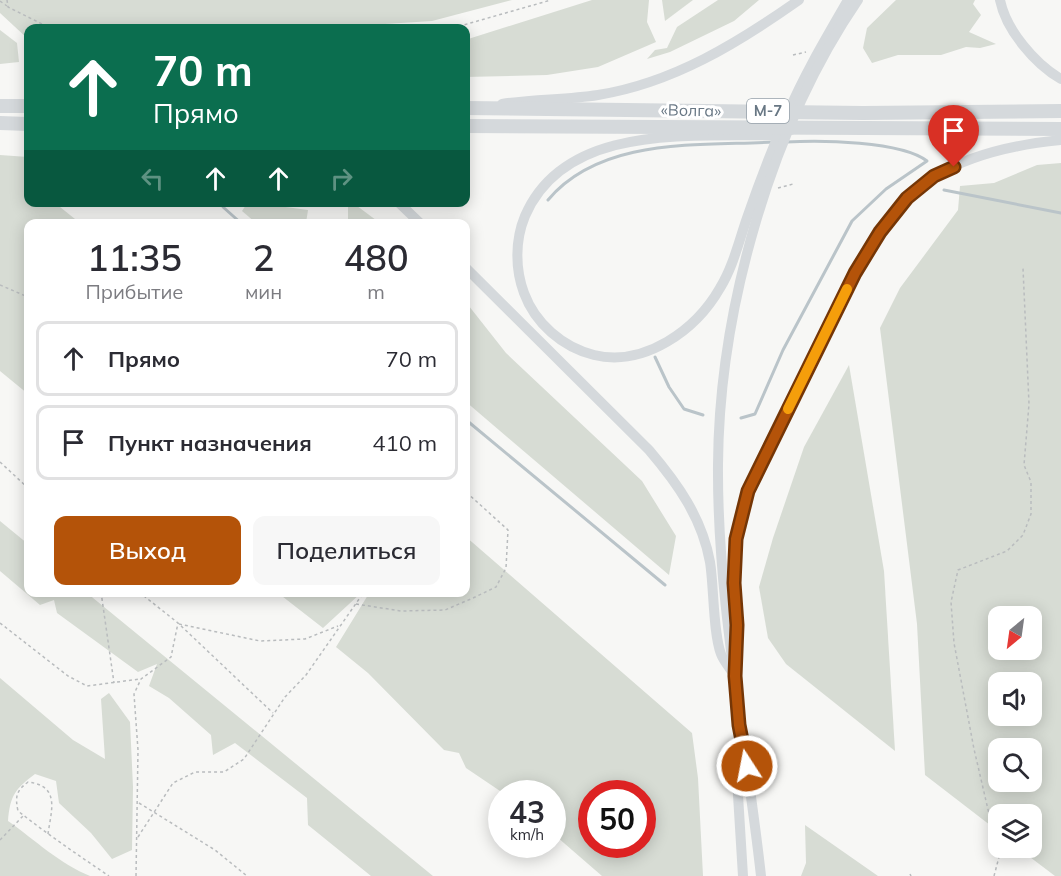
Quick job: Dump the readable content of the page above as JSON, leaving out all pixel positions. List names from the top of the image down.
{
  "streets": {
    "highway": ["«Волга»", "М-7"]
  },
  "north": "bottom left",
  "page": {
    "turn": ["70 m", "Прямо"],
    "eta": [
      "11:35",
      "Прибытие",
      "2",
      "мин",
      "480",
      "m"
    ],
    "list": [
      {
        "name": "Прямо",
        "value": "70 m"
      },
      {
        "name": "Пункт назначения",
        "value": "410 m"
      }
    ],
    "buttons": ["Выход", "Поделиться"],
    "speed": "43 km/h",
    "limit": "50"
  }
}
